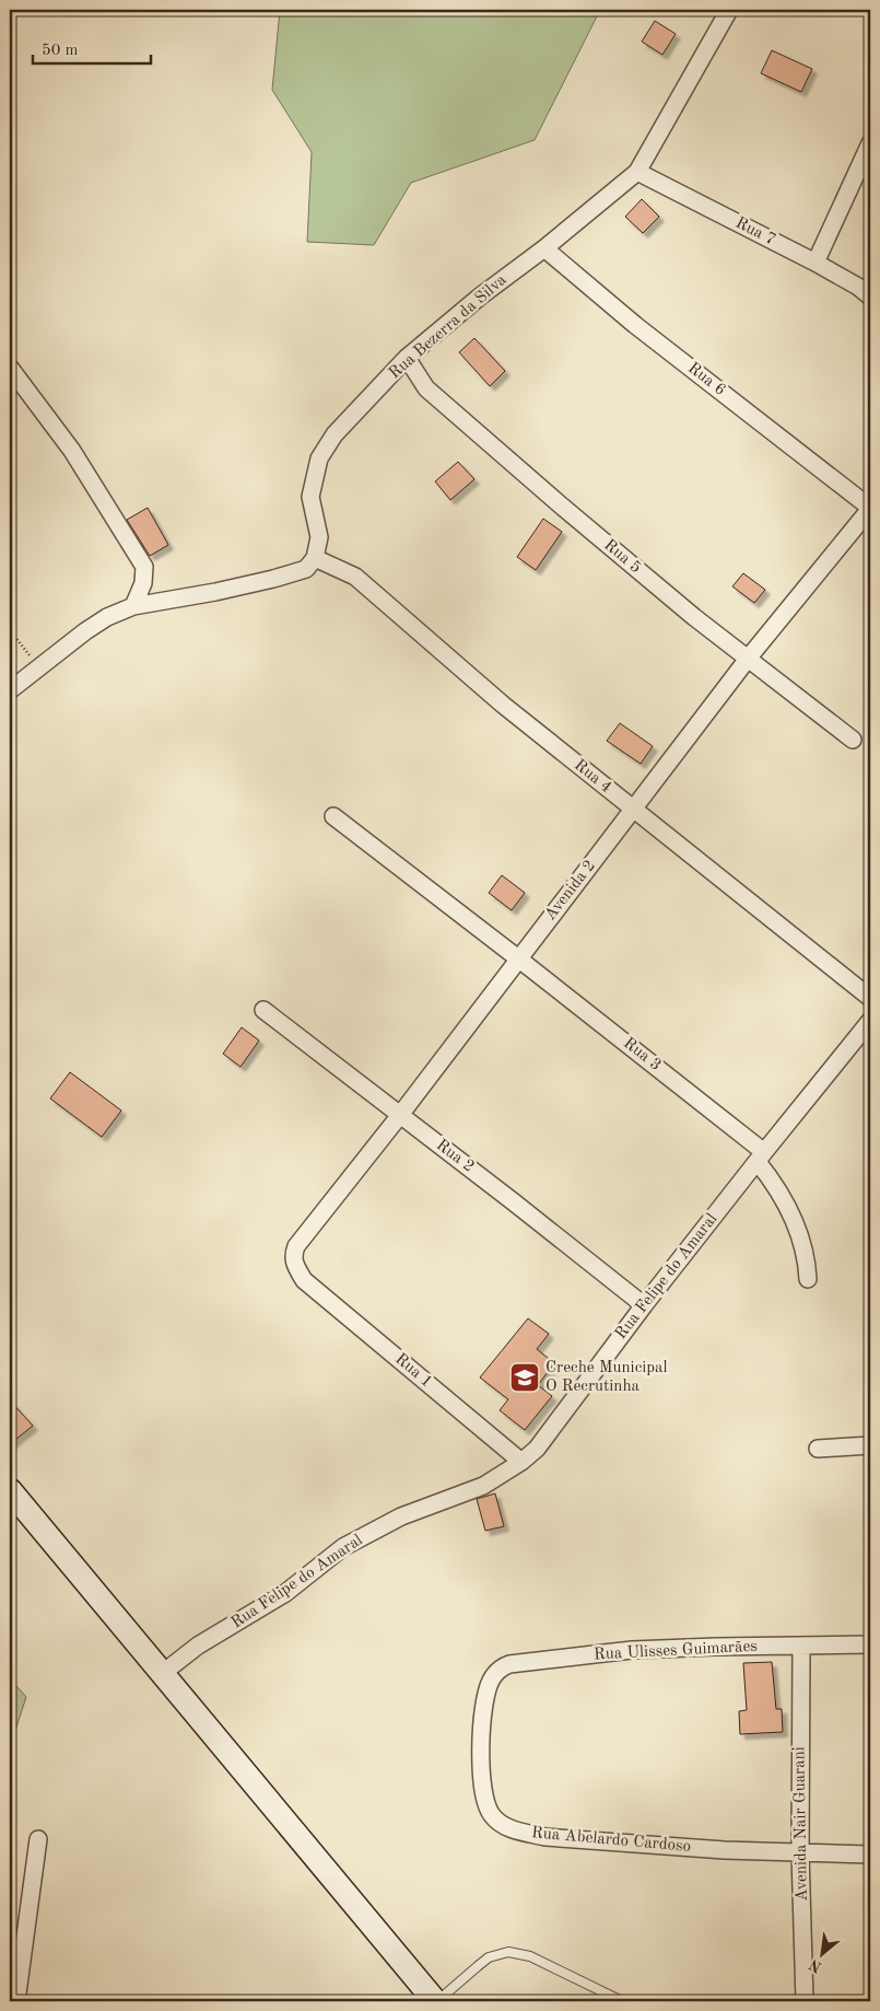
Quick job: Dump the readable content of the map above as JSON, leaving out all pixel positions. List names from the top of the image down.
{
  "streets": {
    "street": [
      "Rua 7",
      "Rua Bezerra da Silva",
      "Rua 6",
      "Rua 5",
      "Rua 4",
      "Avenida 2",
      "Rua 3",
      "Rua 2",
      "Rua Felipe do Amaral",
      "Rua 1",
      "Rua Ulisses Guimarães",
      "Avenida Nair Guarani",
      "Rua Abelardo Cardoso"
    ]
  },
  "crossings": [
    ["Rua 7", "Rua Bezerra da Silva"],
    ["Rua Bezerra da Silva", "Rua 6"],
    ["Rua Bezerra da Silva", "Rua 5"],
    ["Rua Bezerra da Silva", "Rua 4"],
    ["Rua 6", "Avenida 2"],
    ["Rua 5", "Avenida 2"],
    ["Rua 4", "Avenida 2"],
    ["Avenida 2", "Rua 3"],
    ["Avenida 2", "Rua 2"],
    ["Avenida 2", "Rua 1"],
    ["Rua 3", "Rua Felipe do Amaral"],
    ["Rua 2", "Rua Felipe do Amaral"],
    ["Rua Felipe do Amaral", "Rua 1"],
    ["Rua Ulisses Guimarães", "Avenida Nair Guarani"],
    ["Rua Ulisses Guimarães", "Rua Abelardo Cardoso"],
    ["Avenida Nair Guarani", "Rua Abelardo Cardoso"]
  ],
  "places": {
    "school or university": ["Creche Municipal O Recrutinha"]
  },
  "scale_bar": "50 m",
  "north": "bottom left"
}
